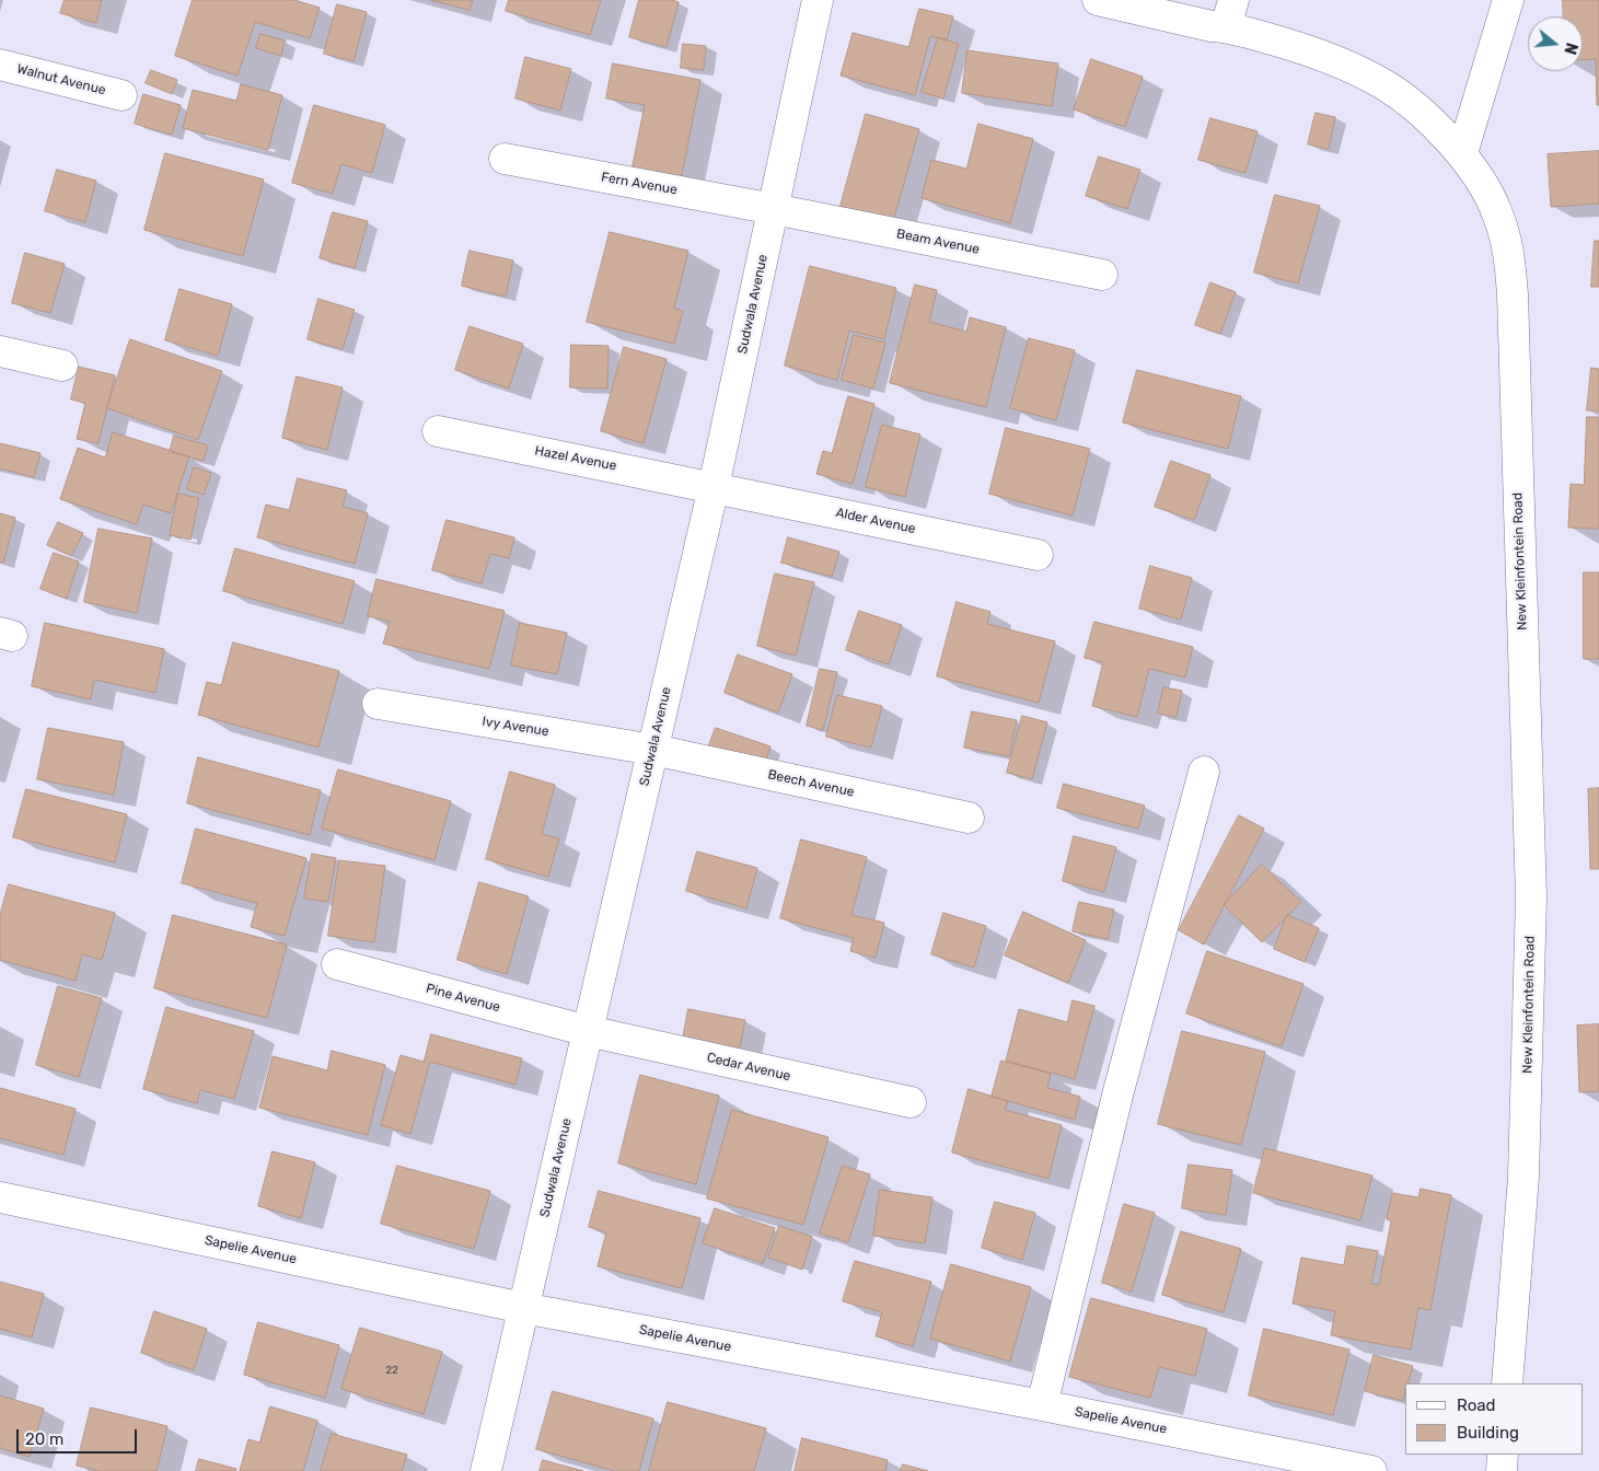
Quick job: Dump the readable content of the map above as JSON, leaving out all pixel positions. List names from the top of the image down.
{
  "streets": {
    "street": [
      "Walnut Avenue",
      "Fern Avenue",
      "Beam Avenue",
      "Sudwala Avenue",
      "Hazel Avenue",
      "Alder Avenue",
      "New Kleinfontein Road",
      "Ivy Avenue",
      "Beech Avenue",
      "Pine Avenue",
      "Cedar Avenue",
      "Sapelie Avenue"
    ]
  },
  "crossings": [
    ["Fern Avenue", "Beam Avenue"],
    ["Fern Avenue", "Sudwala Avenue"],
    ["Beam Avenue", "Sudwala Avenue"],
    ["Sudwala Avenue", "Hazel Avenue"],
    ["Sudwala Avenue", "Alder Avenue"],
    ["Sudwala Avenue", "Ivy Avenue"],
    ["Sudwala Avenue", "Beech Avenue"],
    ["Sudwala Avenue", "Pine Avenue"],
    ["Sudwala Avenue", "Cedar Avenue"],
    ["Sudwala Avenue", "Sapelie Avenue"],
    ["Hazel Avenue", "Alder Avenue"],
    ["Ivy Avenue", "Beech Avenue"],
    ["Pine Avenue", "Cedar Avenue"]
  ],
  "house_numbers": ["22"],
  "legend": ["Road", "Building"],
  "scale_bar": "20 m",
  "north": "right"
}
